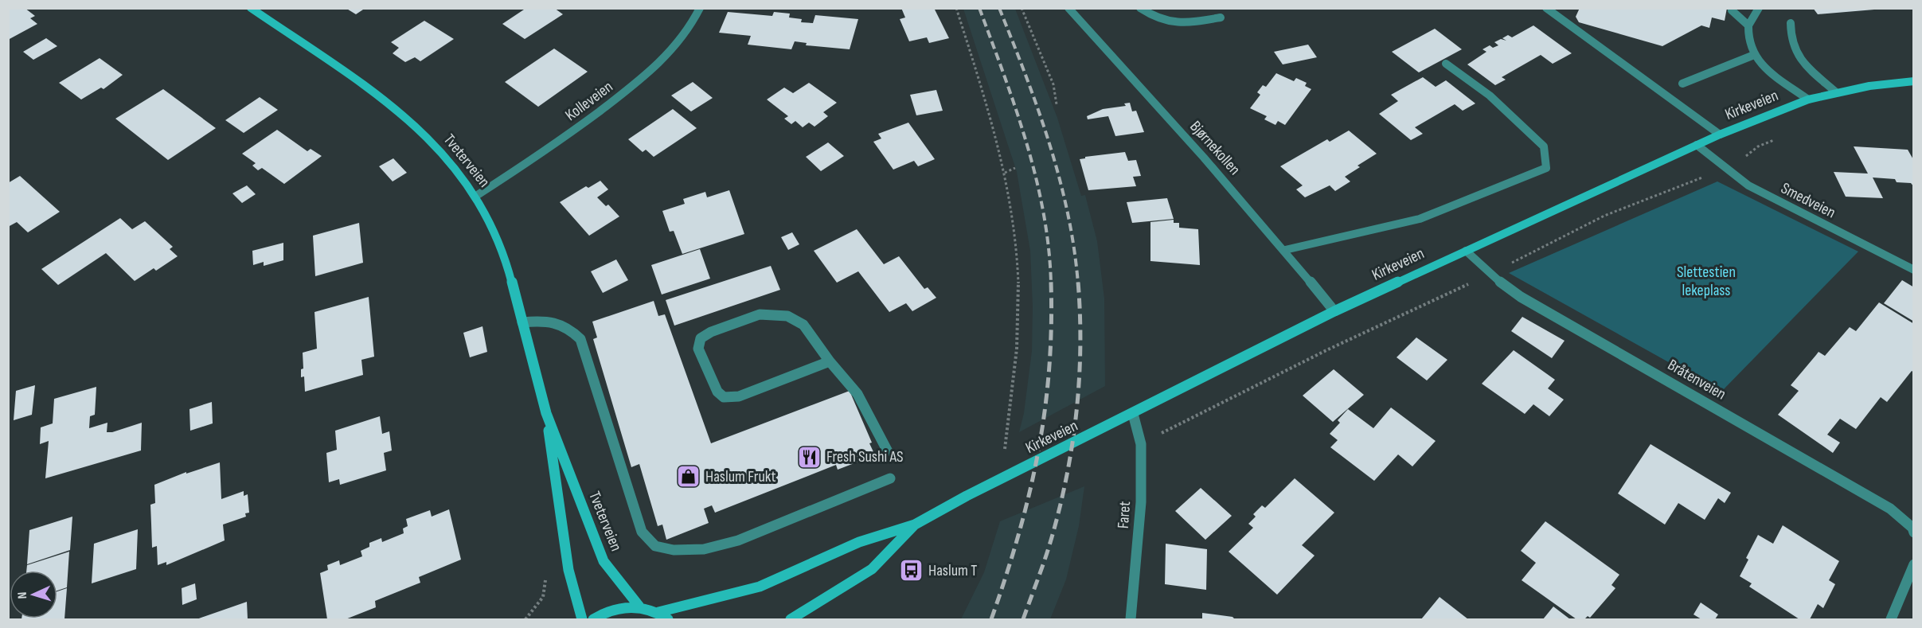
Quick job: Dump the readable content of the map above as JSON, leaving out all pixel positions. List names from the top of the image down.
{
  "streets": {
    "main road": ["Kirkeveien", "Tveterveien"],
    "street": [
      "Kolleveien",
      "Bjørnekollen",
      "Smedveien",
      "Bråtenveien",
      "Faret"
    ]
  },
  "crossings": [
    ["Kolleveien", "Tveterveien"],
    ["Kirkeveien", "Bjørnekollen"],
    ["Kirkeveien", "Smedveien"],
    ["Kirkeveien", "Bråtenveien"],
    ["Kirkeveien", "Faret"]
  ],
  "parks": ["Slettestien lekeplass"],
  "places": {
    "restaurant": ["Fresh Sushi AS"],
    "shop": ["Haslum Frukt"],
    "bus stop": ["Haslum T"]
  },
  "north": "left"
}
